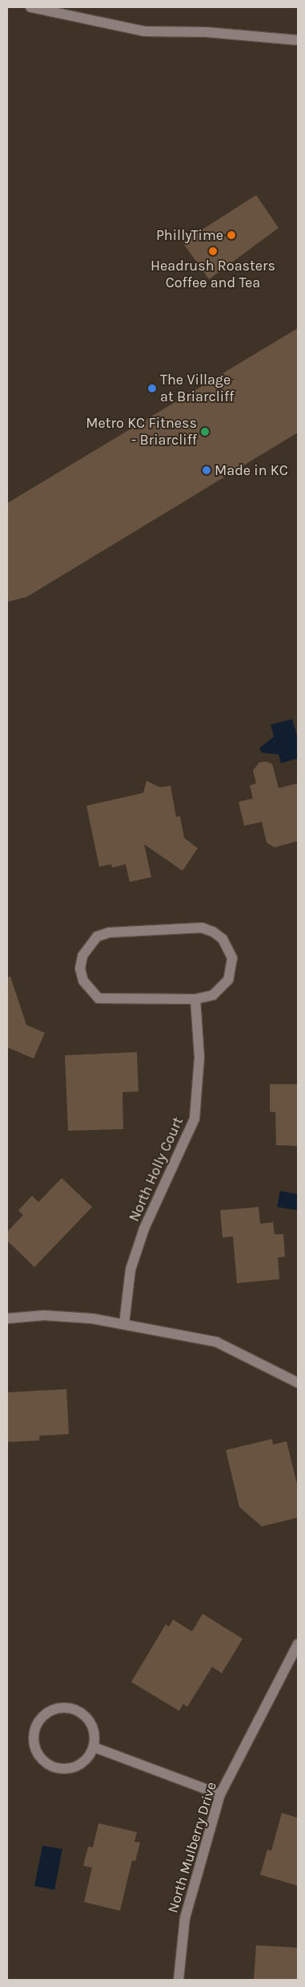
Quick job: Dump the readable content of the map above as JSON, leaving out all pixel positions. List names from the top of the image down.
{
  "streets": {
    "street": ["North Holly Court", "North Mulberry Drive"]
  },
  "places": [
    "PhillyTime",
    "Headrush Roasters Coffee and Tea",
    "The Village at Briarcliff",
    "Metro KC Fitness - Briarcliff",
    "Made in KC"
  ]
}
